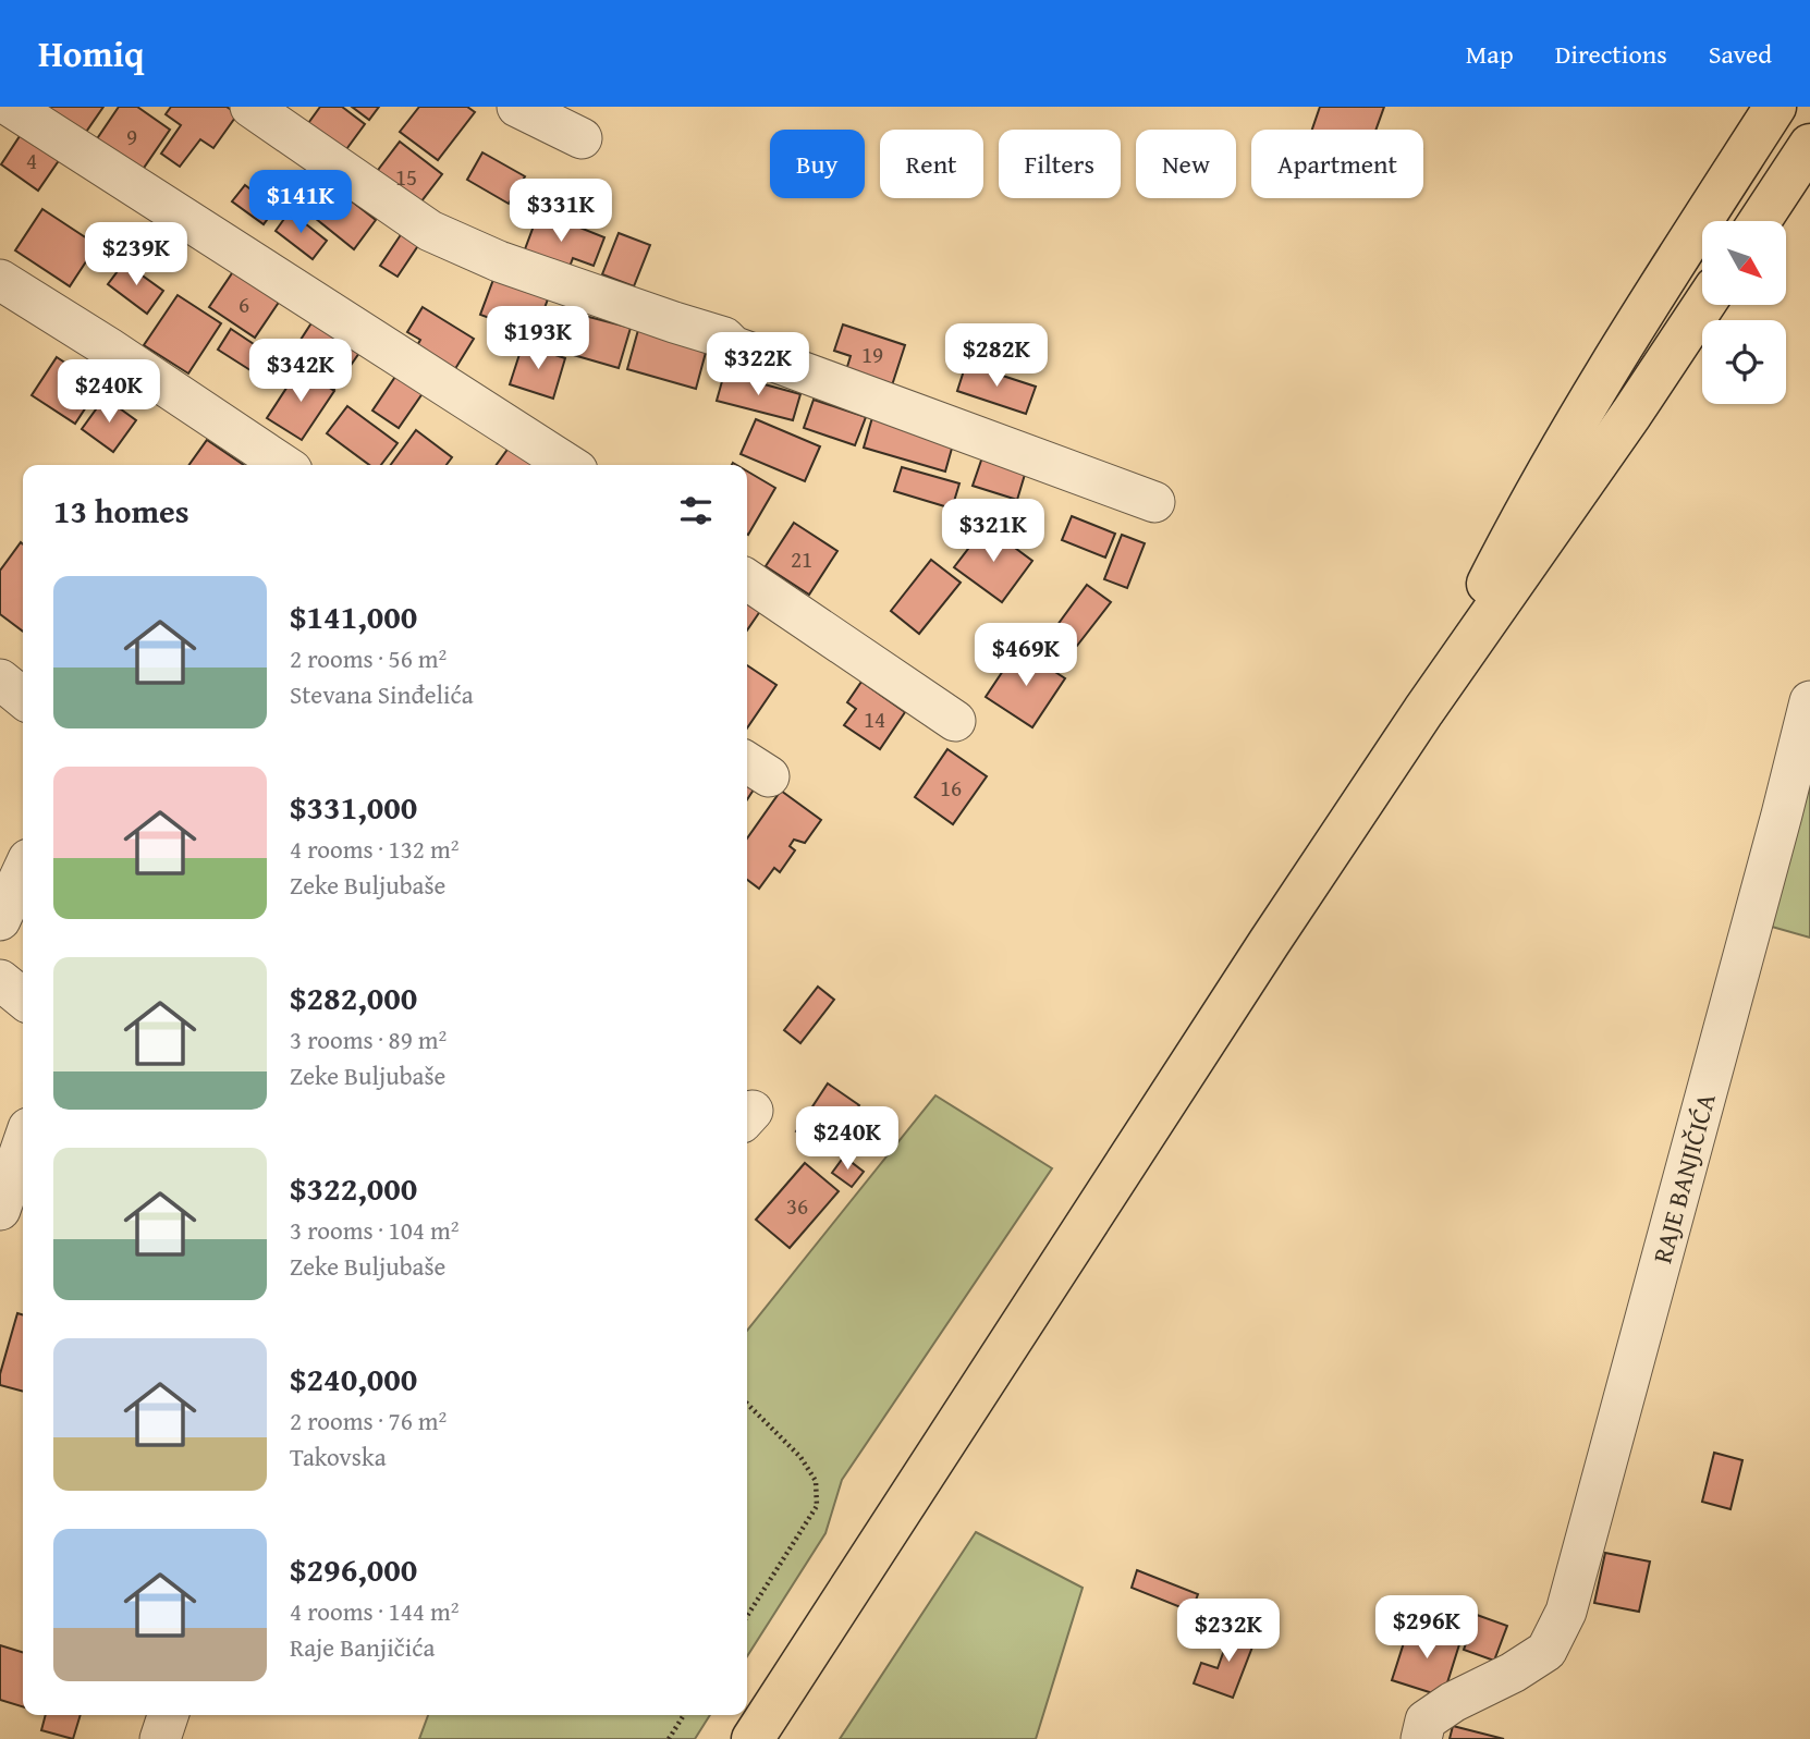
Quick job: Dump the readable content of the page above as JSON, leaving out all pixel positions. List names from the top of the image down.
{
  "streets": {
    "street": ["RAJE BANJIČIĆA"]
  },
  "house_numbers": [
    "9",
    "4",
    "15",
    "6",
    "19",
    "21",
    "14",
    "16",
    "36"
  ],
  "north": "bottom right",
  "page": {
    "header": "Homiq",
    "nav": ["Map", "Directions", "Saved"],
    "chip": [
      "Buy",
      "Rent",
      "Filters",
      "New",
      "Apartment"
    ],
    "price": [
      "$141K",
      "$331K",
      "$239K",
      "$193K",
      "$282K",
      "$322K",
      "$342K",
      "$240K",
      "$321K",
      "$469K",
      "$240K",
      "$296K",
      "$232K"
    ],
    "heading": "13 homes",
    "list": [
      {
        "name": "$141,000",
        "note": "2 rooms · 56 m² · Stevana Sinđelića"
      },
      {
        "name": "$331,000",
        "note": "4 rooms · 132 m² · Zeke Buljubaše"
      },
      {
        "name": "$282,000",
        "note": "3 rooms · 89 m² · Zeke Buljubaše"
      },
      {
        "name": "$322,000",
        "note": "3 rooms · 104 m² · Zeke Buljubaše"
      },
      {
        "name": "$240,000",
        "note": "2 rooms · 76 m² · Takovska"
      },
      {
        "name": "$296,000",
        "note": "4 rooms · 144 m² · Raje Banjičića"
      }
    ]
  }
}
